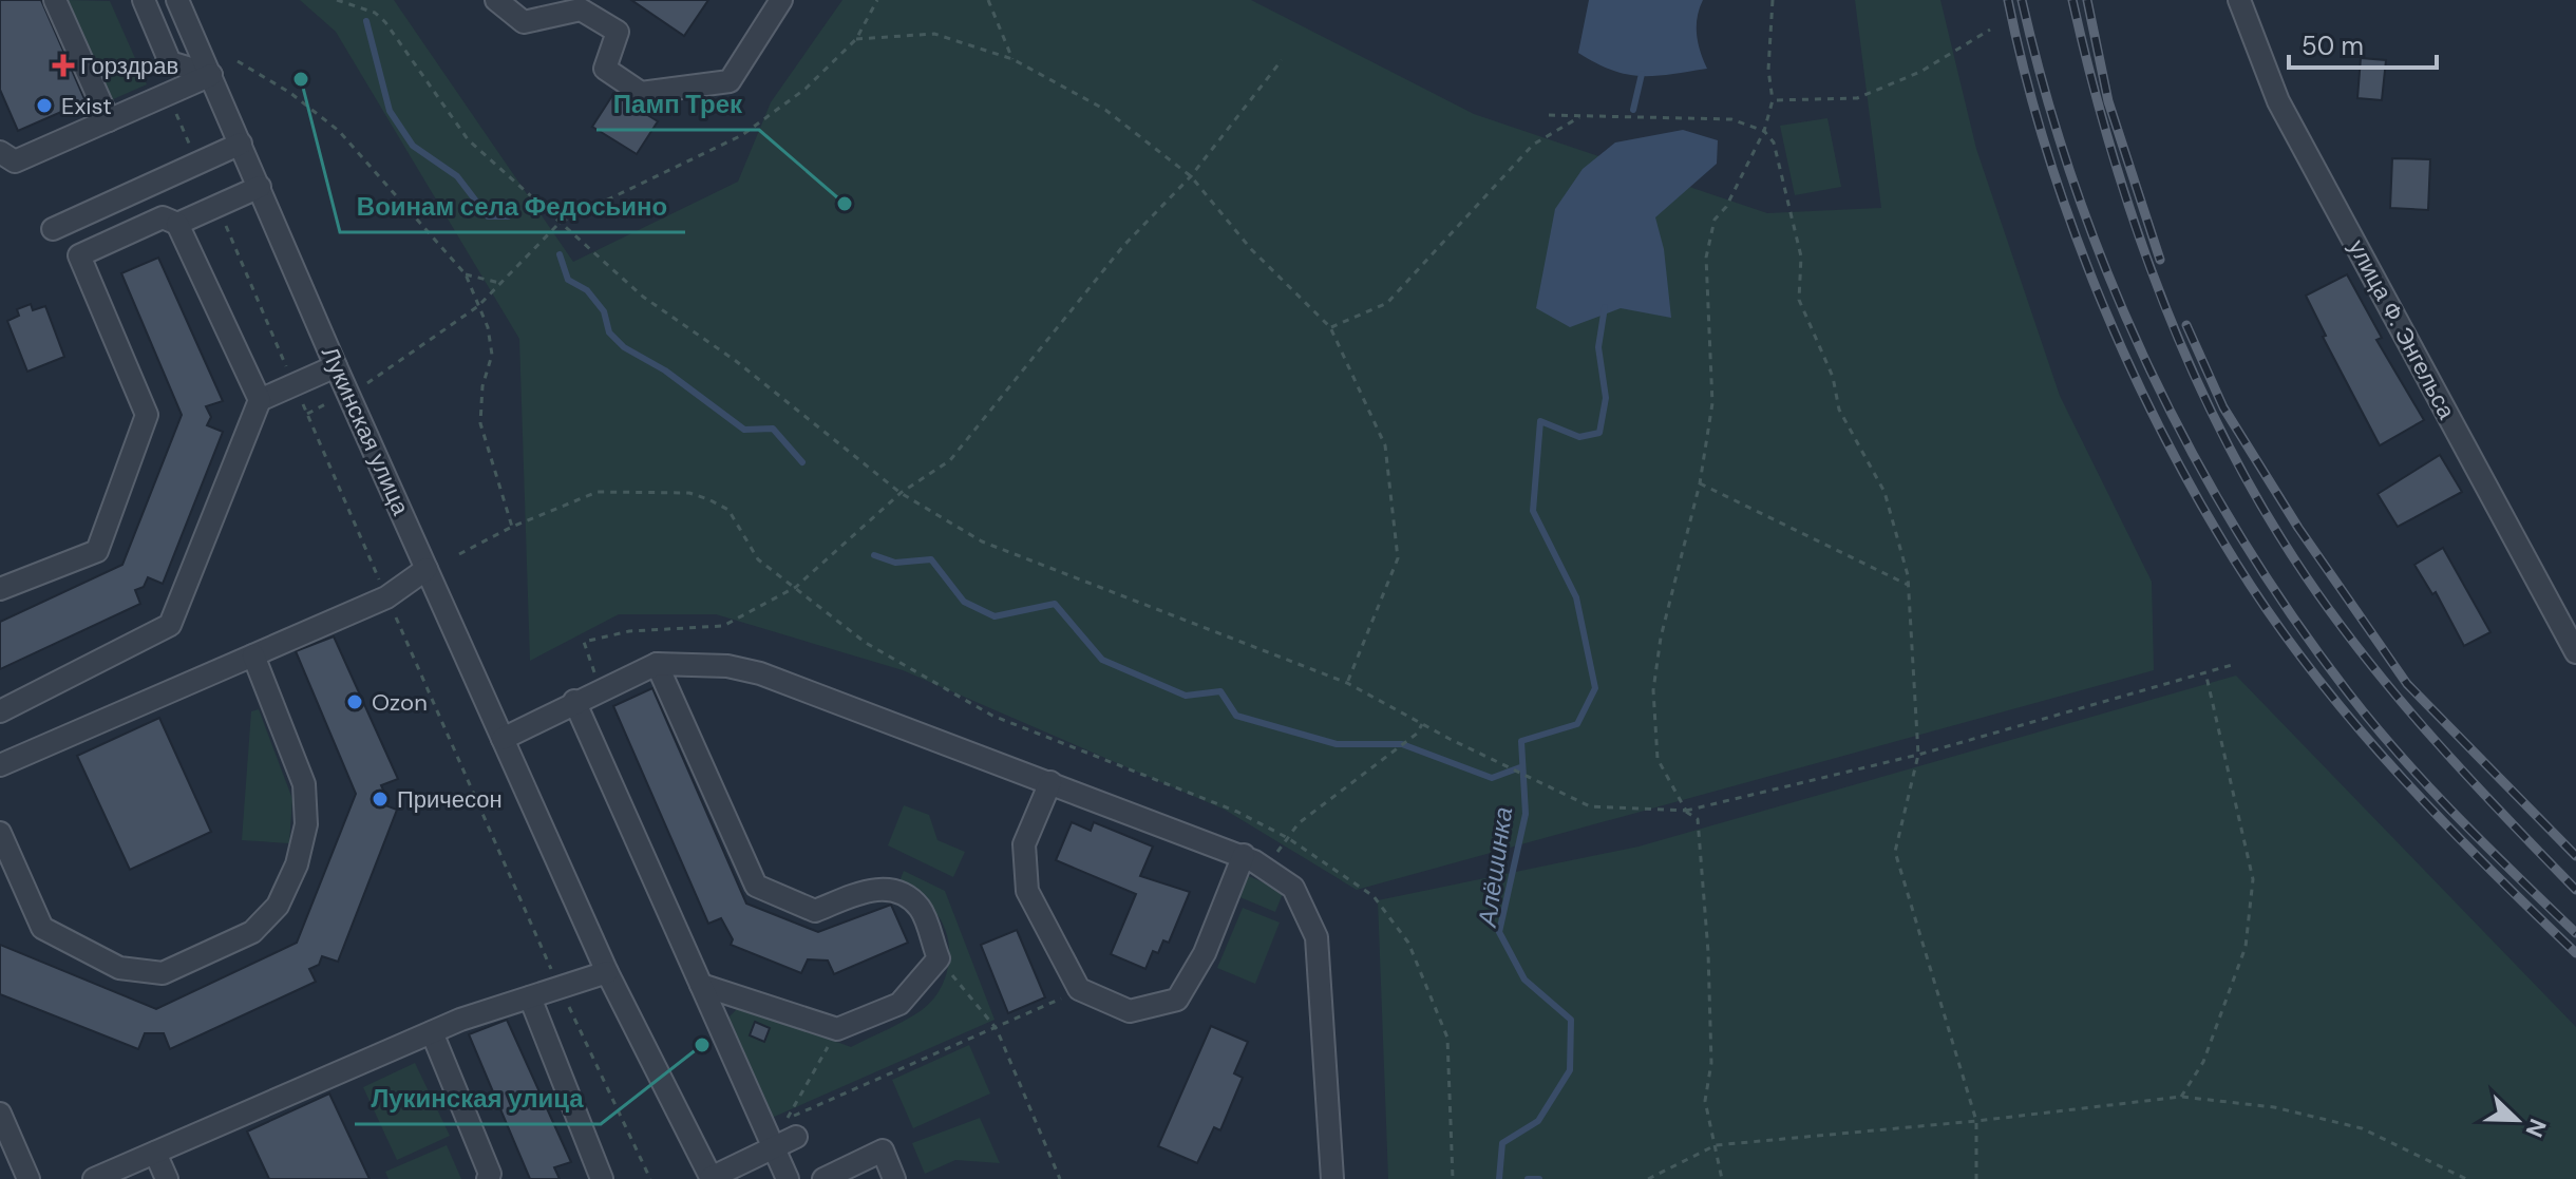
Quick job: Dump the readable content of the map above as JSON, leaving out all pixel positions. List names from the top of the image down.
{
  "streets": {
    "street": ["улица Ф. Энгельса", "Лукинская улица"]
  },
  "water": ["Алёшинка"],
  "places": {
    "health": ["Горздрав"],
    "other": [
      "Воинам села Федосьино",
      "Exist",
      "Памп Трек",
      "Ozon",
      "Причесон",
      "Лукинская улица"
    ]
  },
  "scale_bar": "50 m",
  "north": "bottom right"
}
